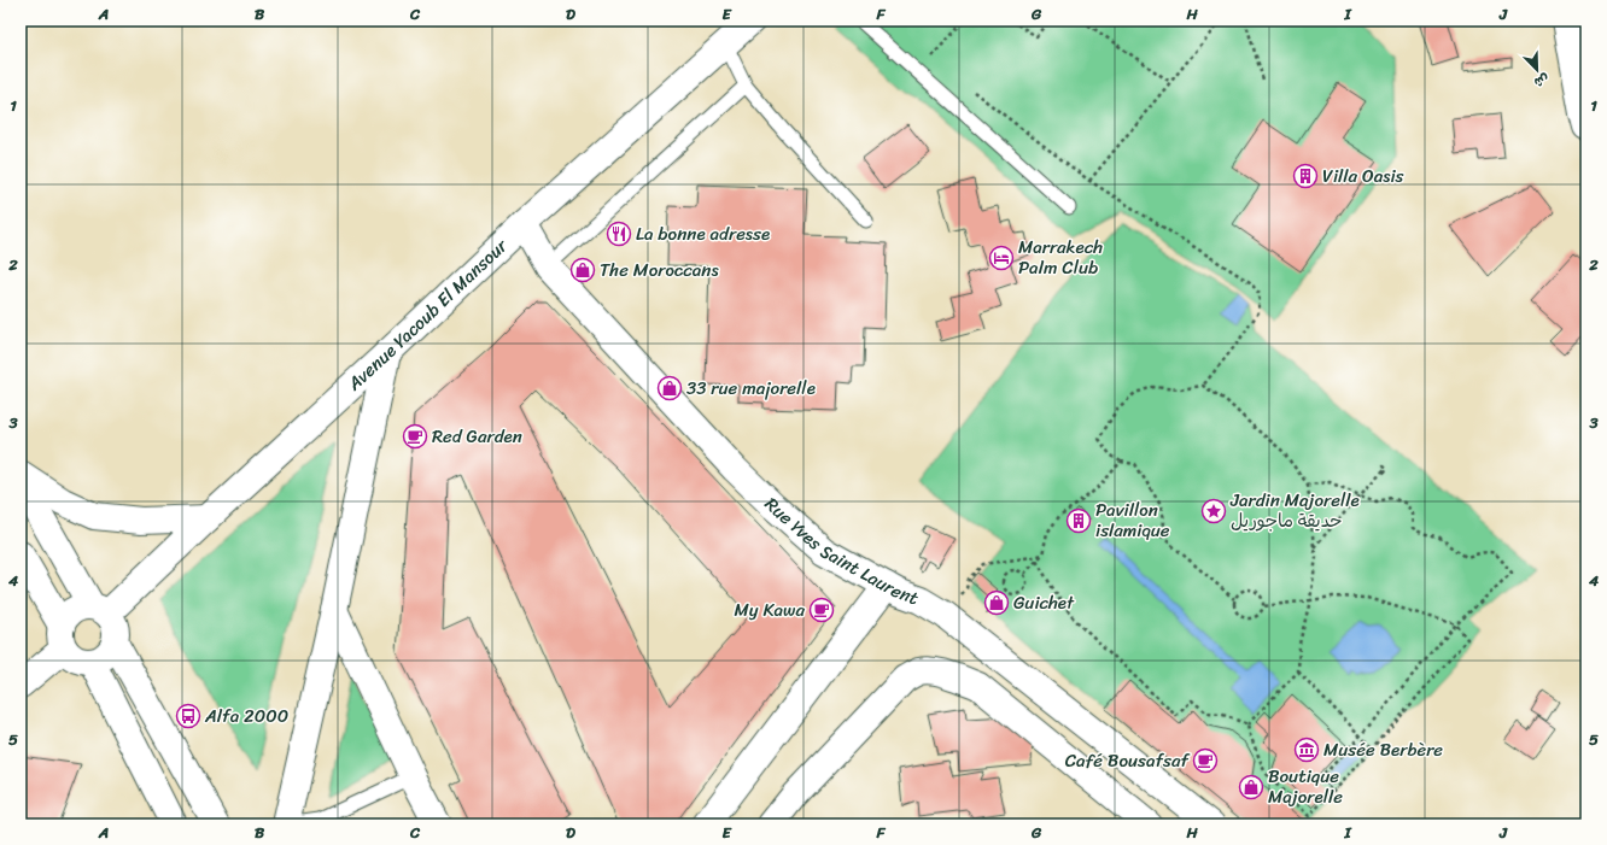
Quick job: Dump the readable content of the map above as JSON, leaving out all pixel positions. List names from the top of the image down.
{
  "streets": {
    "street": ["Avenue Yacoub El Mansour", "Rue Yves Saint Laurent"]
  },
  "crossings": [
    ["Avenue Yacoub El Mansour", "Rue Yves Saint Laurent"]
  ],
  "places": {
    "building": ["Villa Oasis", "Pavillon islamique"],
    "restaurant": ["La bonne adresse"],
    "hotel": ["Marrakech Palm Club"],
    "shop": [
      "The Moroccans",
      "33 rue majorelle",
      "Guichet",
      "Boutique Majorelle"
    ],
    "cafe": ["Red Garden", "My Kawa", "Café Bousafsaf"],
    "place": ["Jardin Majorelle حديقة ماجوريل"],
    "bus stop": ["Alfa 2000"],
    "museum": ["Musée Berbère"]
  },
  "north": "bottom right",
  "grid": {
    "columns": [
      "A",
      "B",
      "C",
      "D",
      "E",
      "F",
      "G",
      "H",
      "I",
      "J"
    ],
    "rows": [
      "1",
      "2",
      "3",
      "4",
      "5"
    ]
  }
}
